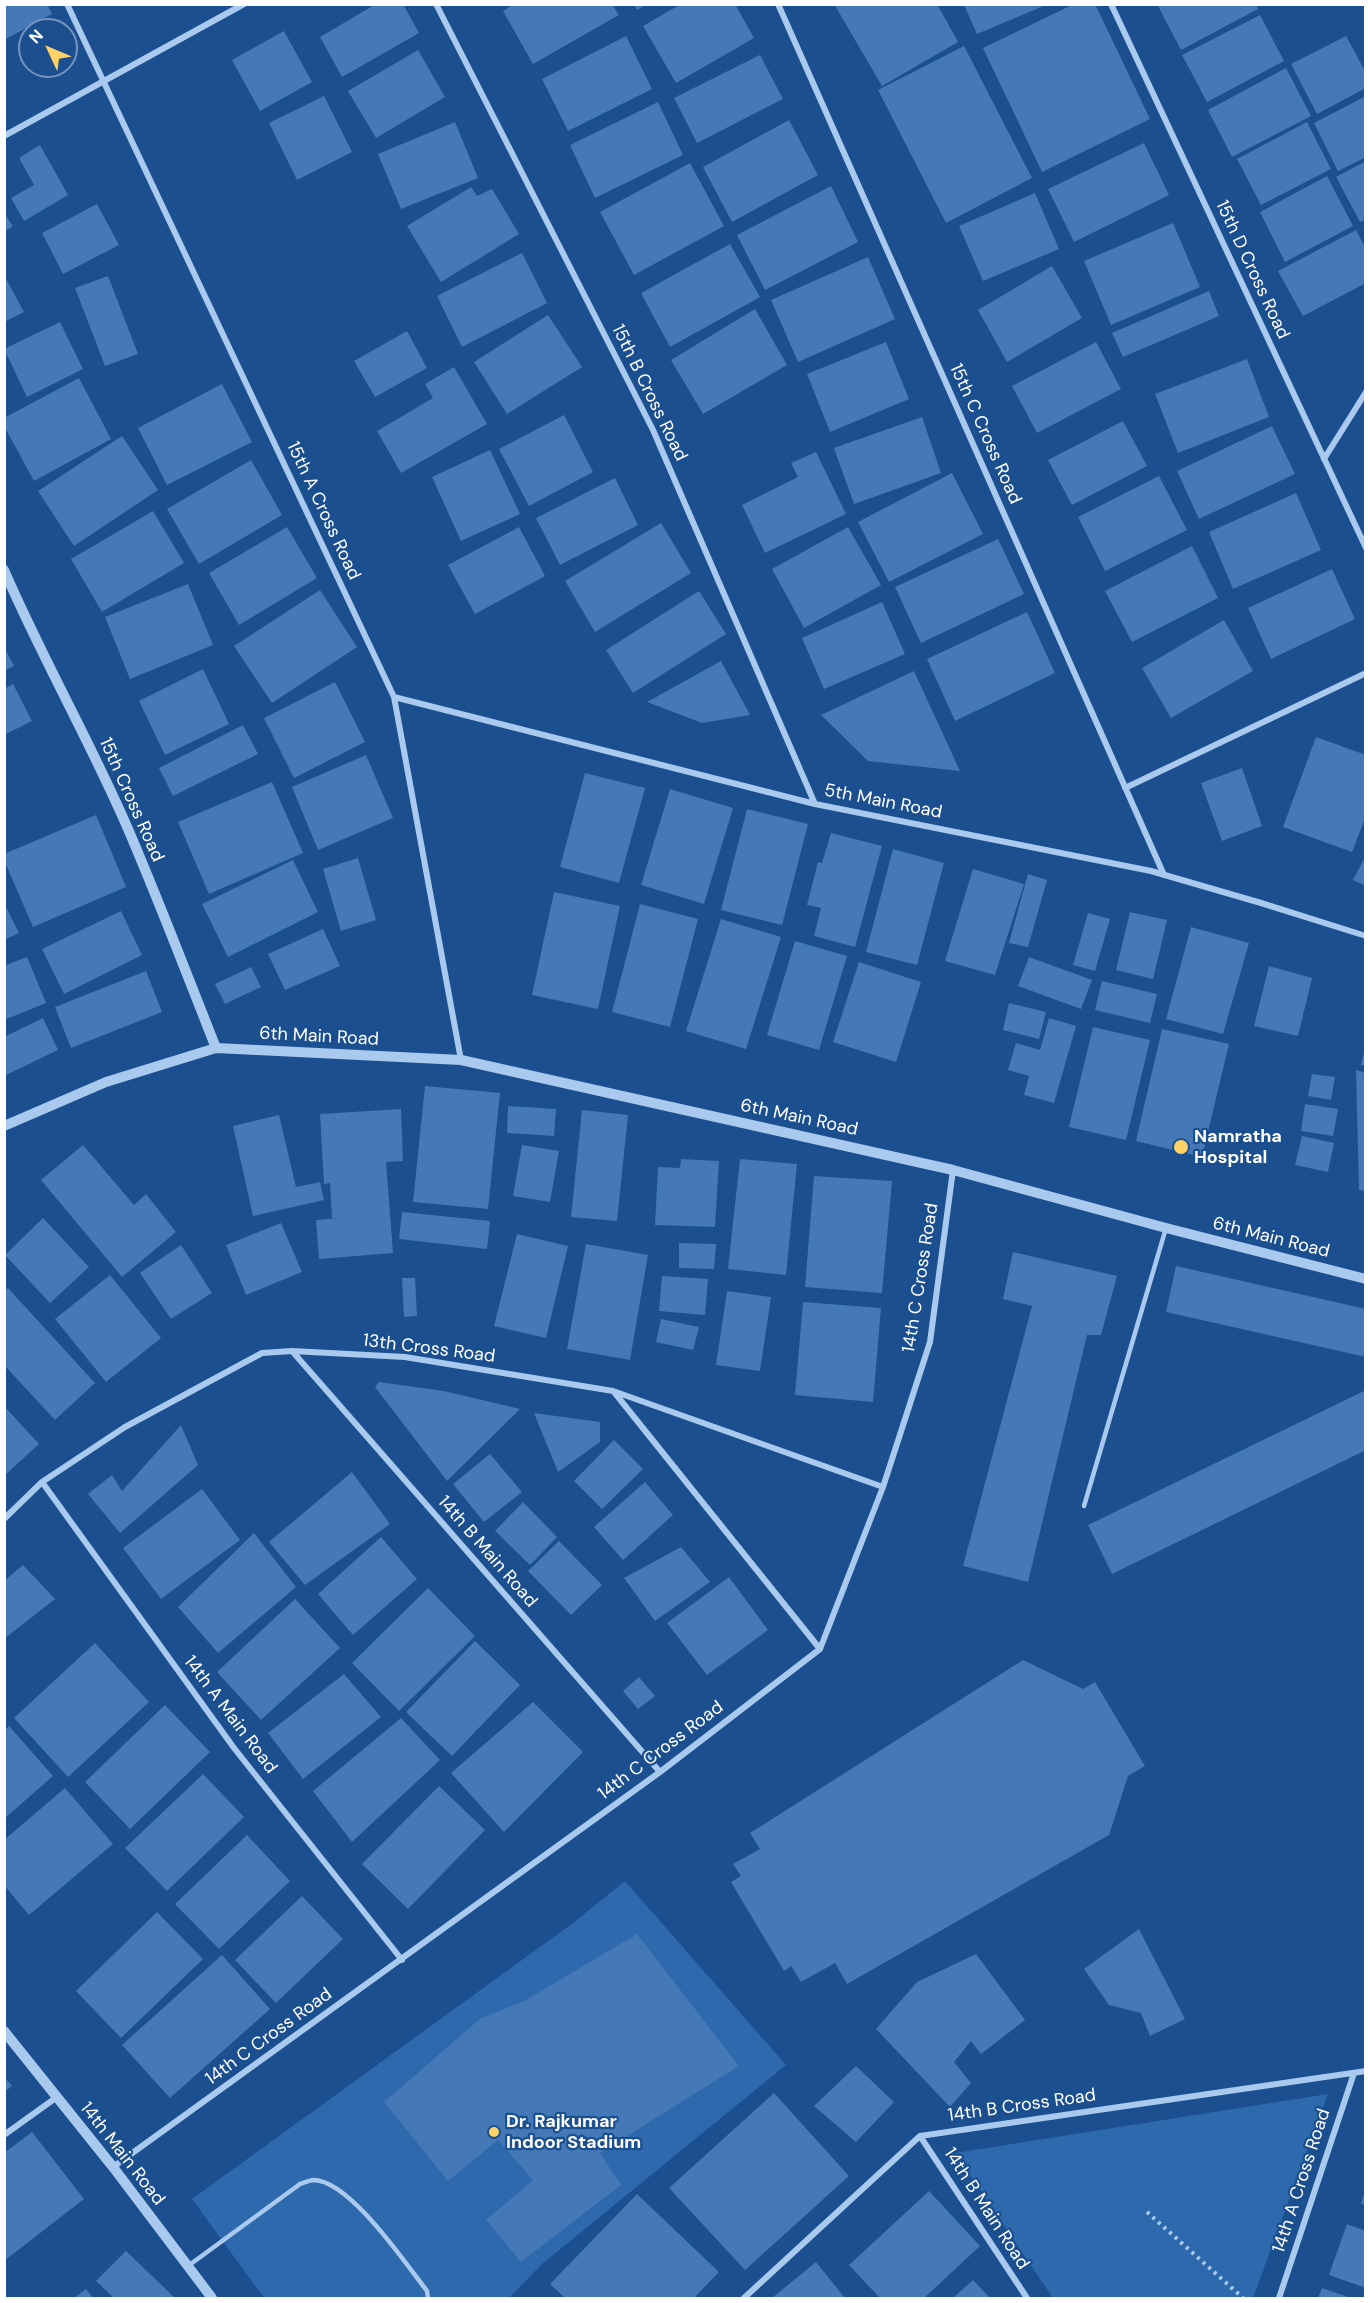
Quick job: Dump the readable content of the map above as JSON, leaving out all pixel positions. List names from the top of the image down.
{
  "streets": {
    "street": [
      "15th D Cross Road",
      "15th B Cross Road",
      "15th C Cross Road",
      "15th A Cross Road",
      "15th Cross Road",
      "5th Main Road",
      "6th Main Road",
      "14th C Cross Road",
      "13th Cross Road",
      "14th B Main Road",
      "14th A Main Road",
      "14th B Cross Road",
      "14th Main Road",
      "14th A Cross Road"
    ]
  },
  "crossings": [
    ["15th B Cross Road", "5th Main Road"],
    ["15th C Cross Road", "5th Main Road"],
    ["15th A Cross Road", "5th Main Road"],
    ["15th A Cross Road", "6th Main Road"],
    ["15th Cross Road", "6th Main Road"],
    ["6th Main Road", "14th C Cross Road"],
    ["14th C Cross Road", "13th Cross Road"],
    ["14th C Cross Road", "14th B Main Road"],
    ["14th C Cross Road", "14th A Main Road"],
    ["14th C Cross Road", "14th Main Road"],
    ["13th Cross Road", "14th B Main Road"],
    ["13th Cross Road", "14th A Main Road"],
    ["14th B Main Road", "14th B Cross Road"],
    ["14th B Cross Road", "14th A Cross Road"]
  ],
  "places": ["Namratha Hospital", "Dr. Rajkumar Indoor Stadium"],
  "north": "top left"
}
